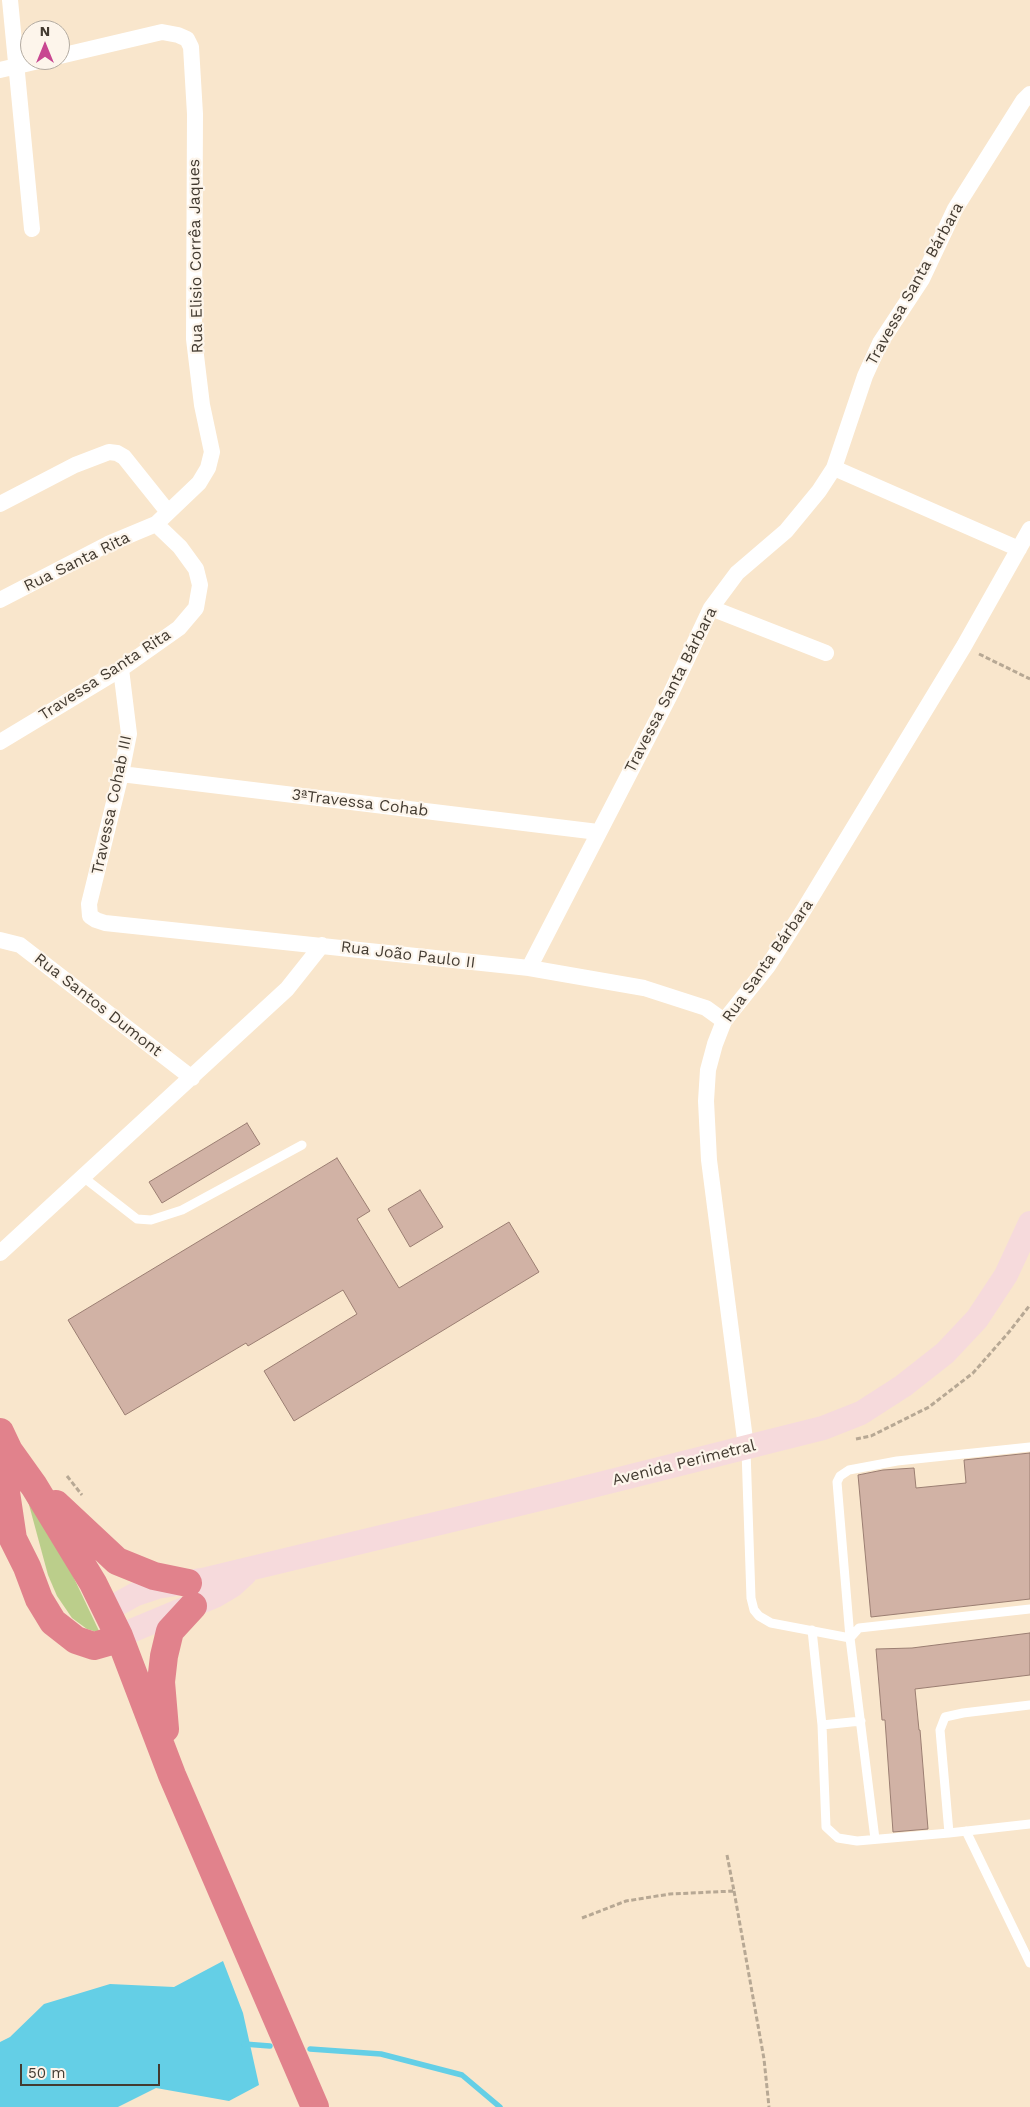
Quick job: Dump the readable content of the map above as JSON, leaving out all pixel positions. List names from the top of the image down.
{
  "streets": {
    "main road": ["Avenida Perimetral"],
    "street": [
      "Rua Elisio Corrêa Jaques",
      "Travessa Santa Bárbara",
      "Rua Santa Rita",
      "Travessa Santa Rita",
      "3ªTravessa Cohab",
      "Travessa Cohab III",
      "Rua João Paulo II",
      "Rua Santa Bárbara",
      "Rua Santos Dumont"
    ]
  },
  "crossings": [
    ["Rua Elisio Corrêa Jaques", "Rua Santa Rita"],
    ["Rua Elisio Corrêa Jaques", "Travessa Santa Rita"],
    ["Travessa Santa Bárbara", "3ªTravessa Cohab"],
    ["Travessa Santa Bárbara", "Rua João Paulo II"],
    ["Rua Santa Rita", "Travessa Santa Rita"],
    ["Travessa Santa Rita", "Travessa Cohab III"],
    ["3ªTravessa Cohab", "Travessa Cohab III"],
    ["Travessa Cohab III", "Rua João Paulo II"],
    ["Rua João Paulo II", "Rua Santa Bárbara"],
    ["Rua Santa Bárbara", "Avenida Perimetral"]
  ],
  "scale_bar": "50 m",
  "north": "top"
}
